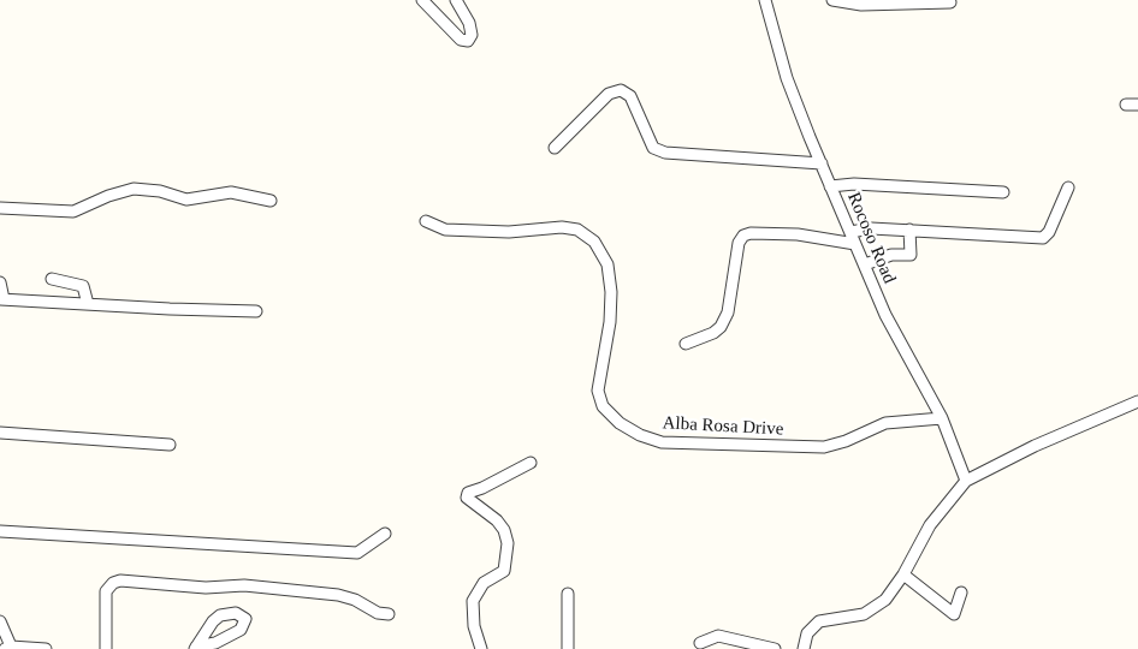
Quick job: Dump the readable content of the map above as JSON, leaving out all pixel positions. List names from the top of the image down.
{
  "streets": {
    "street": ["Rocoso Road", "Alba Rosa Drive"]
  },
  "crossings": [
    ["Rocoso Road", "Alba Rosa Drive"]
  ]
}
